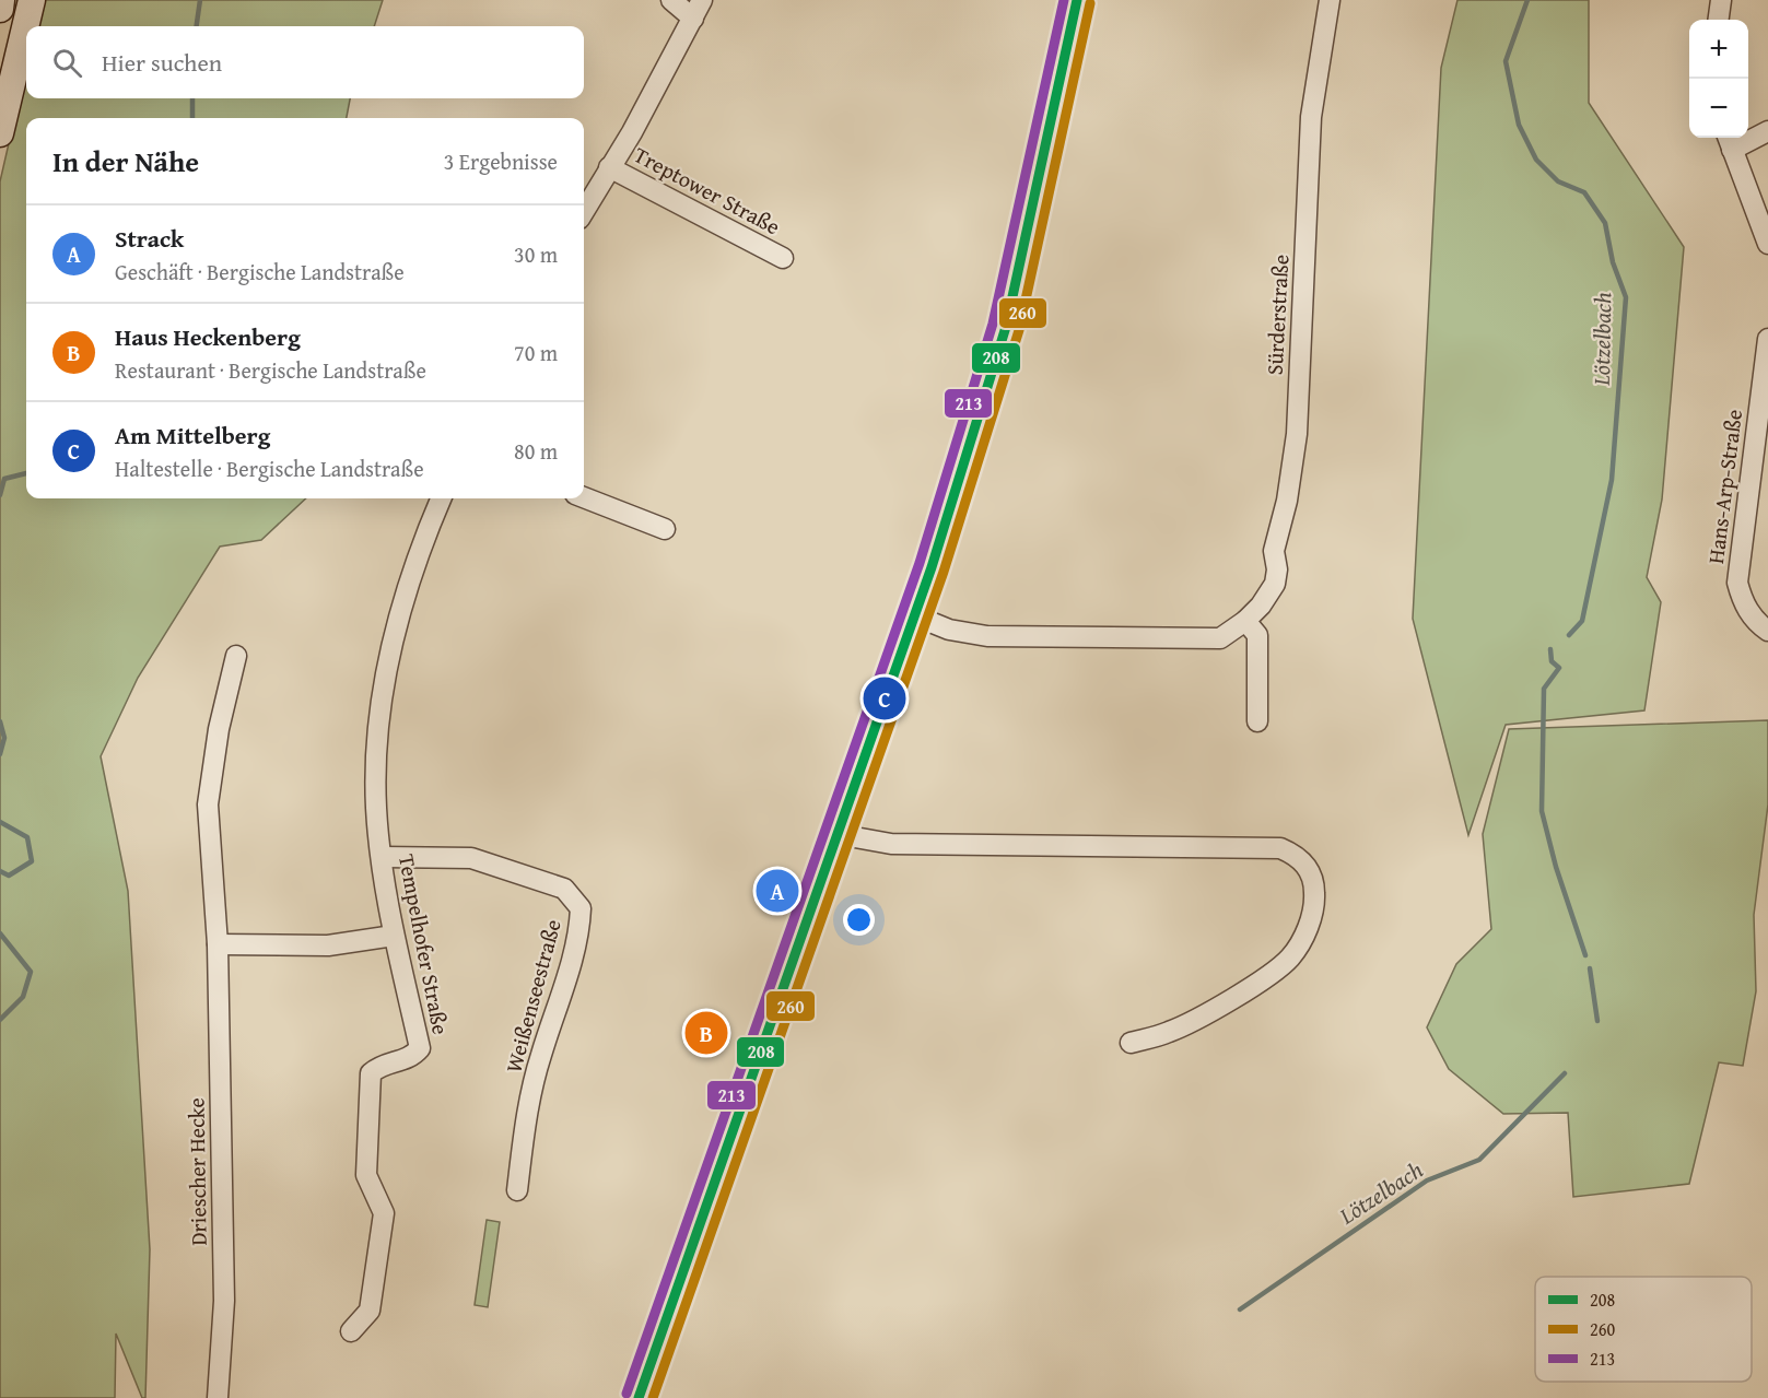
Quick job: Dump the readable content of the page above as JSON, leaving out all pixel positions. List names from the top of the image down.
{
  "streets": {
    "street": [
      "Treptower Straße",
      "Sürderstraße",
      "Hans-Arp-Straße",
      "Tempelhofer Straße",
      "Weißenseestraße",
      "Driescher Hecke"
    ]
  },
  "crossings": [
    ["Tempelhofer Straße", "Weißenseestraße"]
  ],
  "water": ["Lötzelbach"],
  "lines": ["transit line 208", "transit line 213", "transit line 260"],
  "legend": ["208", "260", "213"],
  "page": {
    "map_buttons": ["+", "−"],
    "search": "Hier suchen",
    "heading": ["In der Nähe", "3 Ergebnisse"],
    "list": [
      {
        "mark": "A",
        "name": "Strack",
        "note": "Geschäft · Bergische Landstraße",
        "value": "30 m"
      },
      {
        "mark": "B",
        "name": "Haus Heckenberg",
        "note": "Restaurant · Bergische Landstraße",
        "value": "70 m"
      },
      {
        "mark": "C",
        "name": "Am Mittelberg",
        "note": "Haltestelle · Bergische Landstraße",
        "value": "80 m"
      }
    ],
    "pins": ["C", "A", "B"]
  }
}
